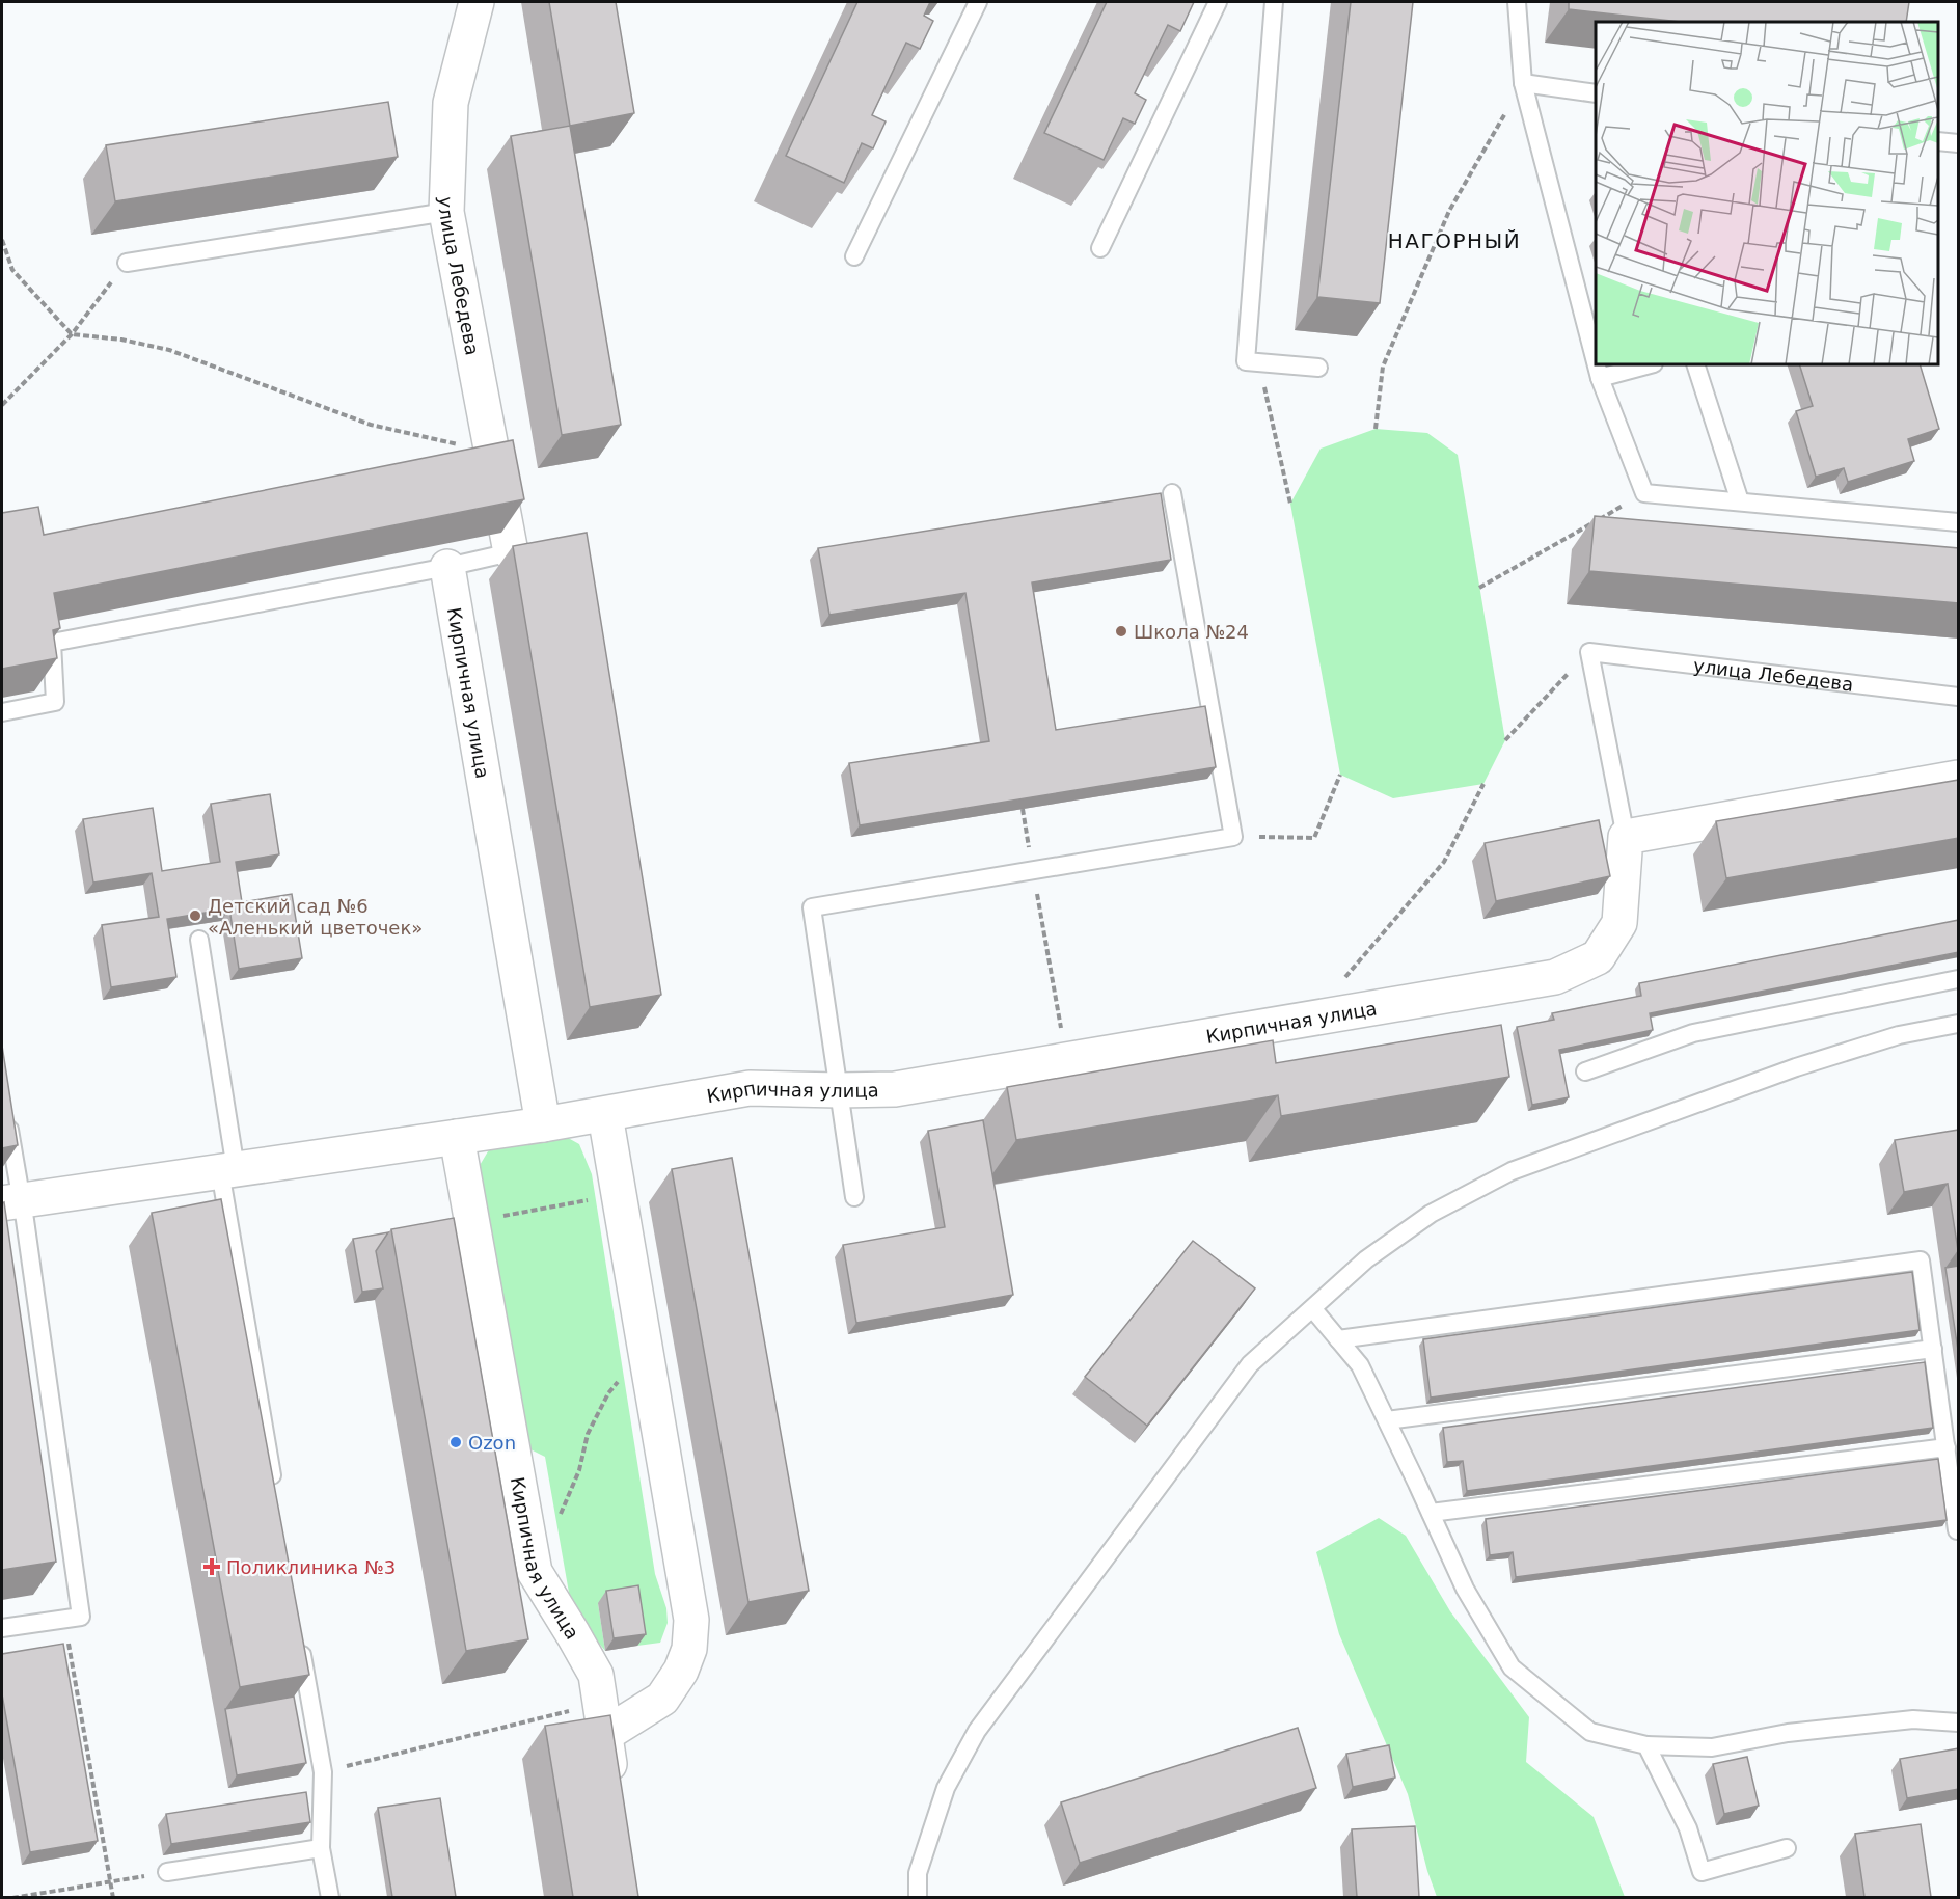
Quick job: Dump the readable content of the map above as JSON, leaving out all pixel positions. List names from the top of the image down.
{
  "streets": {
    "street": ["улица Лебедева", "Кирпичная улица"]
  },
  "districts": ["НАГОРНЫЙ"],
  "places": {
    "other": ["Школа №24", "Детский сад №6 «Аленький цветочек»", "Ozon"],
    "health": ["Поликлиника №3"]
  }
}
